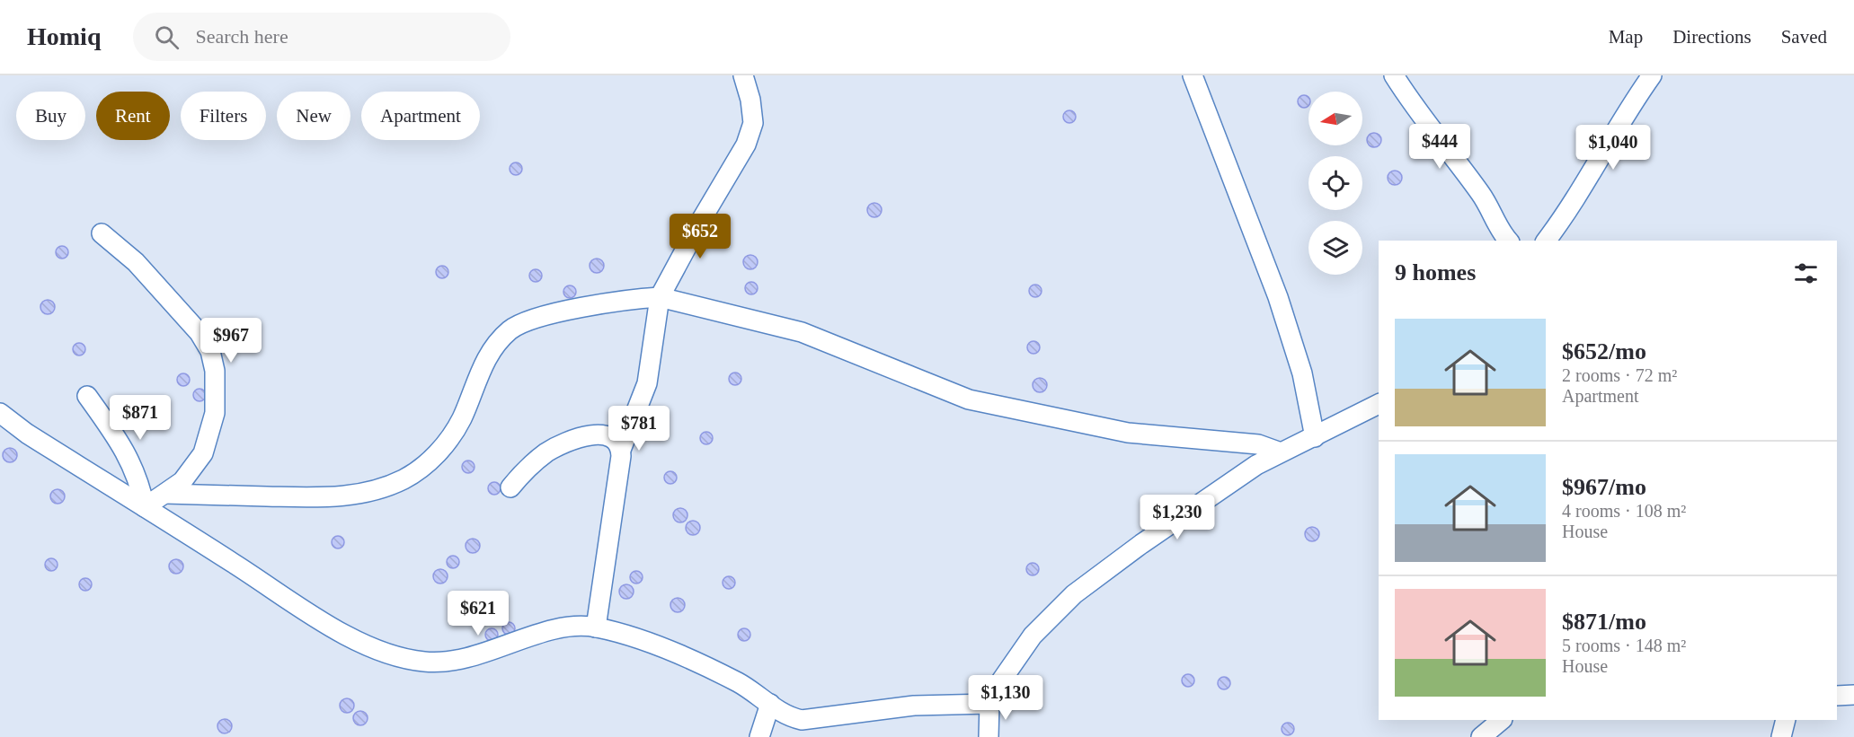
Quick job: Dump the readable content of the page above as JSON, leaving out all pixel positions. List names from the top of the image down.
{
  "north": "left",
  "page": {
    "header": "Homiq",
    "search": "Search here",
    "nav": ["Map", "Directions", "Saved"],
    "chip": [
      "Buy",
      "Rent",
      "Filters",
      "New",
      "Apartment"
    ],
    "price": [
      "$444",
      "$1,040",
      "$652",
      "$967",
      "$871",
      "$781",
      "$1,230",
      "$621",
      "$1,130"
    ],
    "heading": "9 homes",
    "list": [
      {
        "name": "$652/mo",
        "note": "2 rooms · 72 m² · Apartment"
      },
      {
        "name": "$967/mo",
        "note": "4 rooms · 108 m² · House"
      },
      {
        "name": "$871/mo",
        "note": "5 rooms · 148 m² · House"
      }
    ]
  }
}
